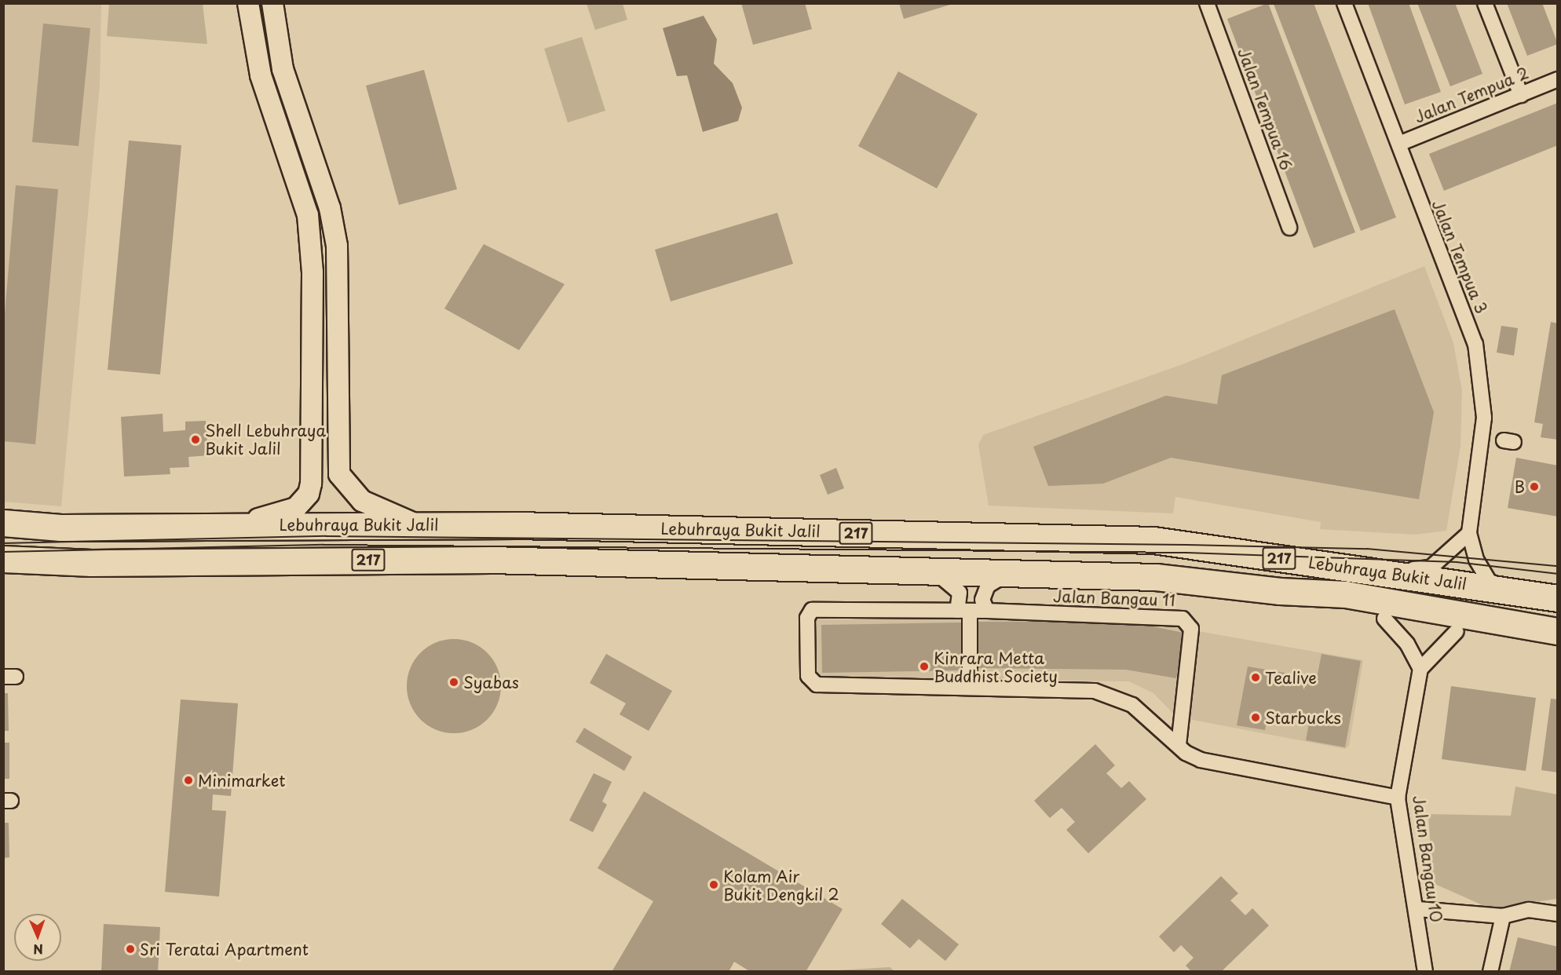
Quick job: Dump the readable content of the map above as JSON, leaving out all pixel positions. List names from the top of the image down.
{
  "streets": {
    "highway": ["Lebuhraya Bukit Jalil", "217"],
    "street": [
      "Jalan Tempua 2",
      "Jalan Tempua 16",
      "Jalan Tempua 3",
      "Jalan Bangau 11",
      "Jalan Bangau 10"
    ]
  },
  "crossings": [
    ["Jalan Tempua 2", "Jalan Tempua 3"],
    ["Jalan Tempua 3", "Lebuhraya Bukit Jalil"]
  ],
  "places": [
    "Shell Lebuhraya Bukit Jalil",
    "B",
    "Kinrara Metta Buddhist Society",
    "Tealive",
    "Syabas",
    "Starbucks",
    "Minimarket",
    "Kolam Air Bukit Dengkil 2",
    "Sri Teratai Apartment"
  ],
  "north": "bottom"
}
